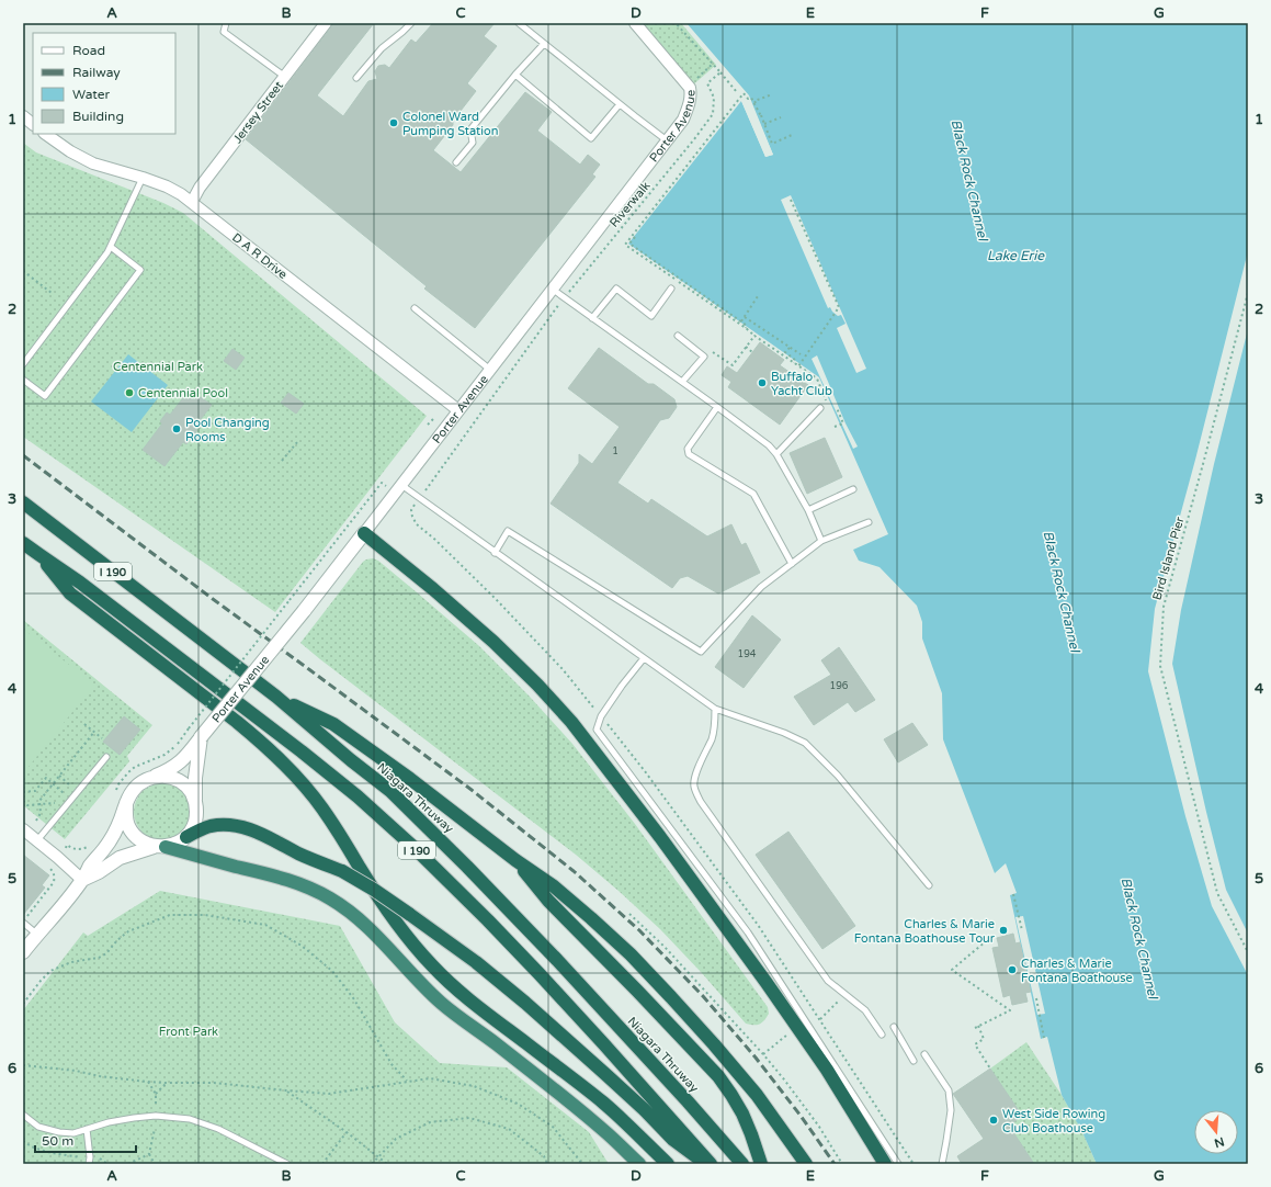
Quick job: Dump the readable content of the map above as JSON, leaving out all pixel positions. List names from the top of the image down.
{
  "streets": {
    "highway": ["I 190", "Niagara Thruway"],
    "street": ["Jersey Street", "Porter Avenue", "D A R Drive"],
    "path": ["Riverwalk", "Bird Island Pier"]
  },
  "crossings": [
    ["Jersey Street", "D A R Drive"],
    ["Porter Avenue", "D A R Drive"]
  ],
  "water": ["Black Rock Channel", "Lake Erie"],
  "parks": ["Centennial Park", "Front Park"],
  "places": [
    "Colonel Ward Pumping Station",
    "Buffalo Yacht Club",
    "Centennial Pool",
    "Pool Changing Rooms",
    "Charles & Marie Fontana Boathouse Tour",
    "Charles & Marie Fontana Boathouse",
    "West Side Rowing Club Boathouse"
  ],
  "house_numbers": ["1", "194", "196"],
  "legend": [
    "Road",
    "Railway",
    "Water",
    "Building"
  ],
  "scale_bar": "50 m",
  "north": "bottom",
  "grid": {
    "columns": [
      "A",
      "B",
      "C",
      "D",
      "E",
      "F",
      "G"
    ],
    "rows": [
      "1",
      "2",
      "3",
      "4",
      "5",
      "6"
    ]
  }
}
